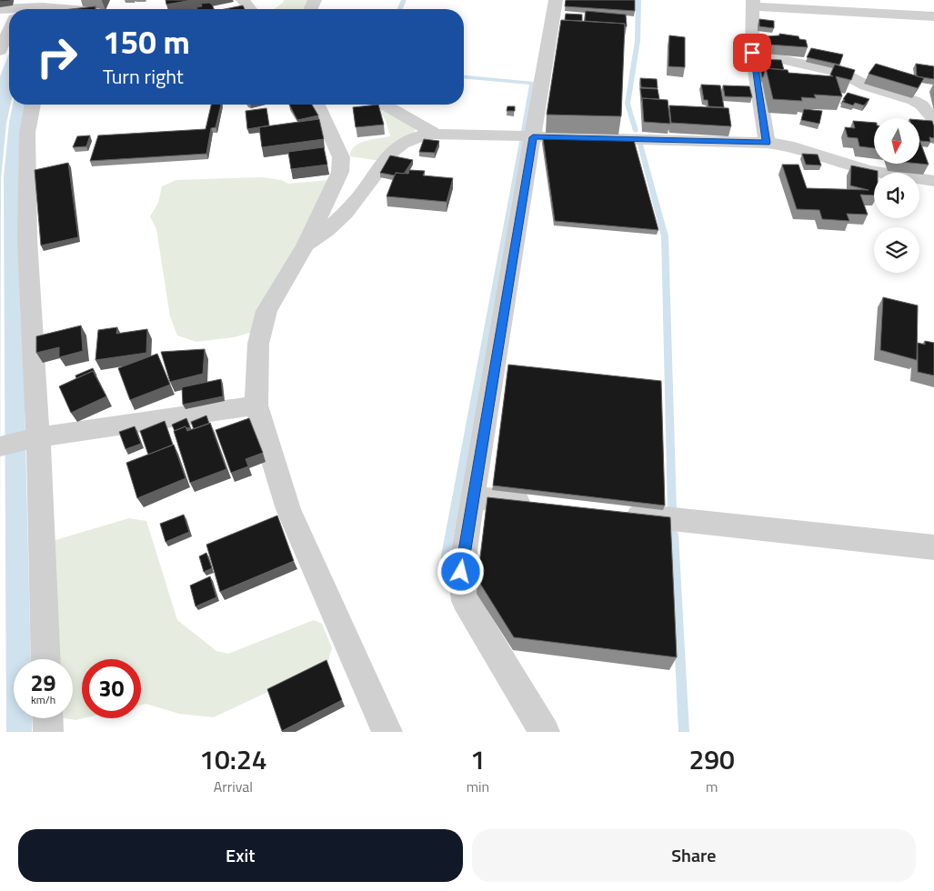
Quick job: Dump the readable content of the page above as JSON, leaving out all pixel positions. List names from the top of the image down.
{
  "north": "bottom",
  "page": {
    "turn": ["150 m", "Turn right"],
    "speed": "29 km/h",
    "limit": "30",
    "eta": [
      "10:24",
      "Arrival",
      "1",
      "min",
      "290",
      "m"
    ],
    "buttons": ["Exit", "Share"]
  }
}
